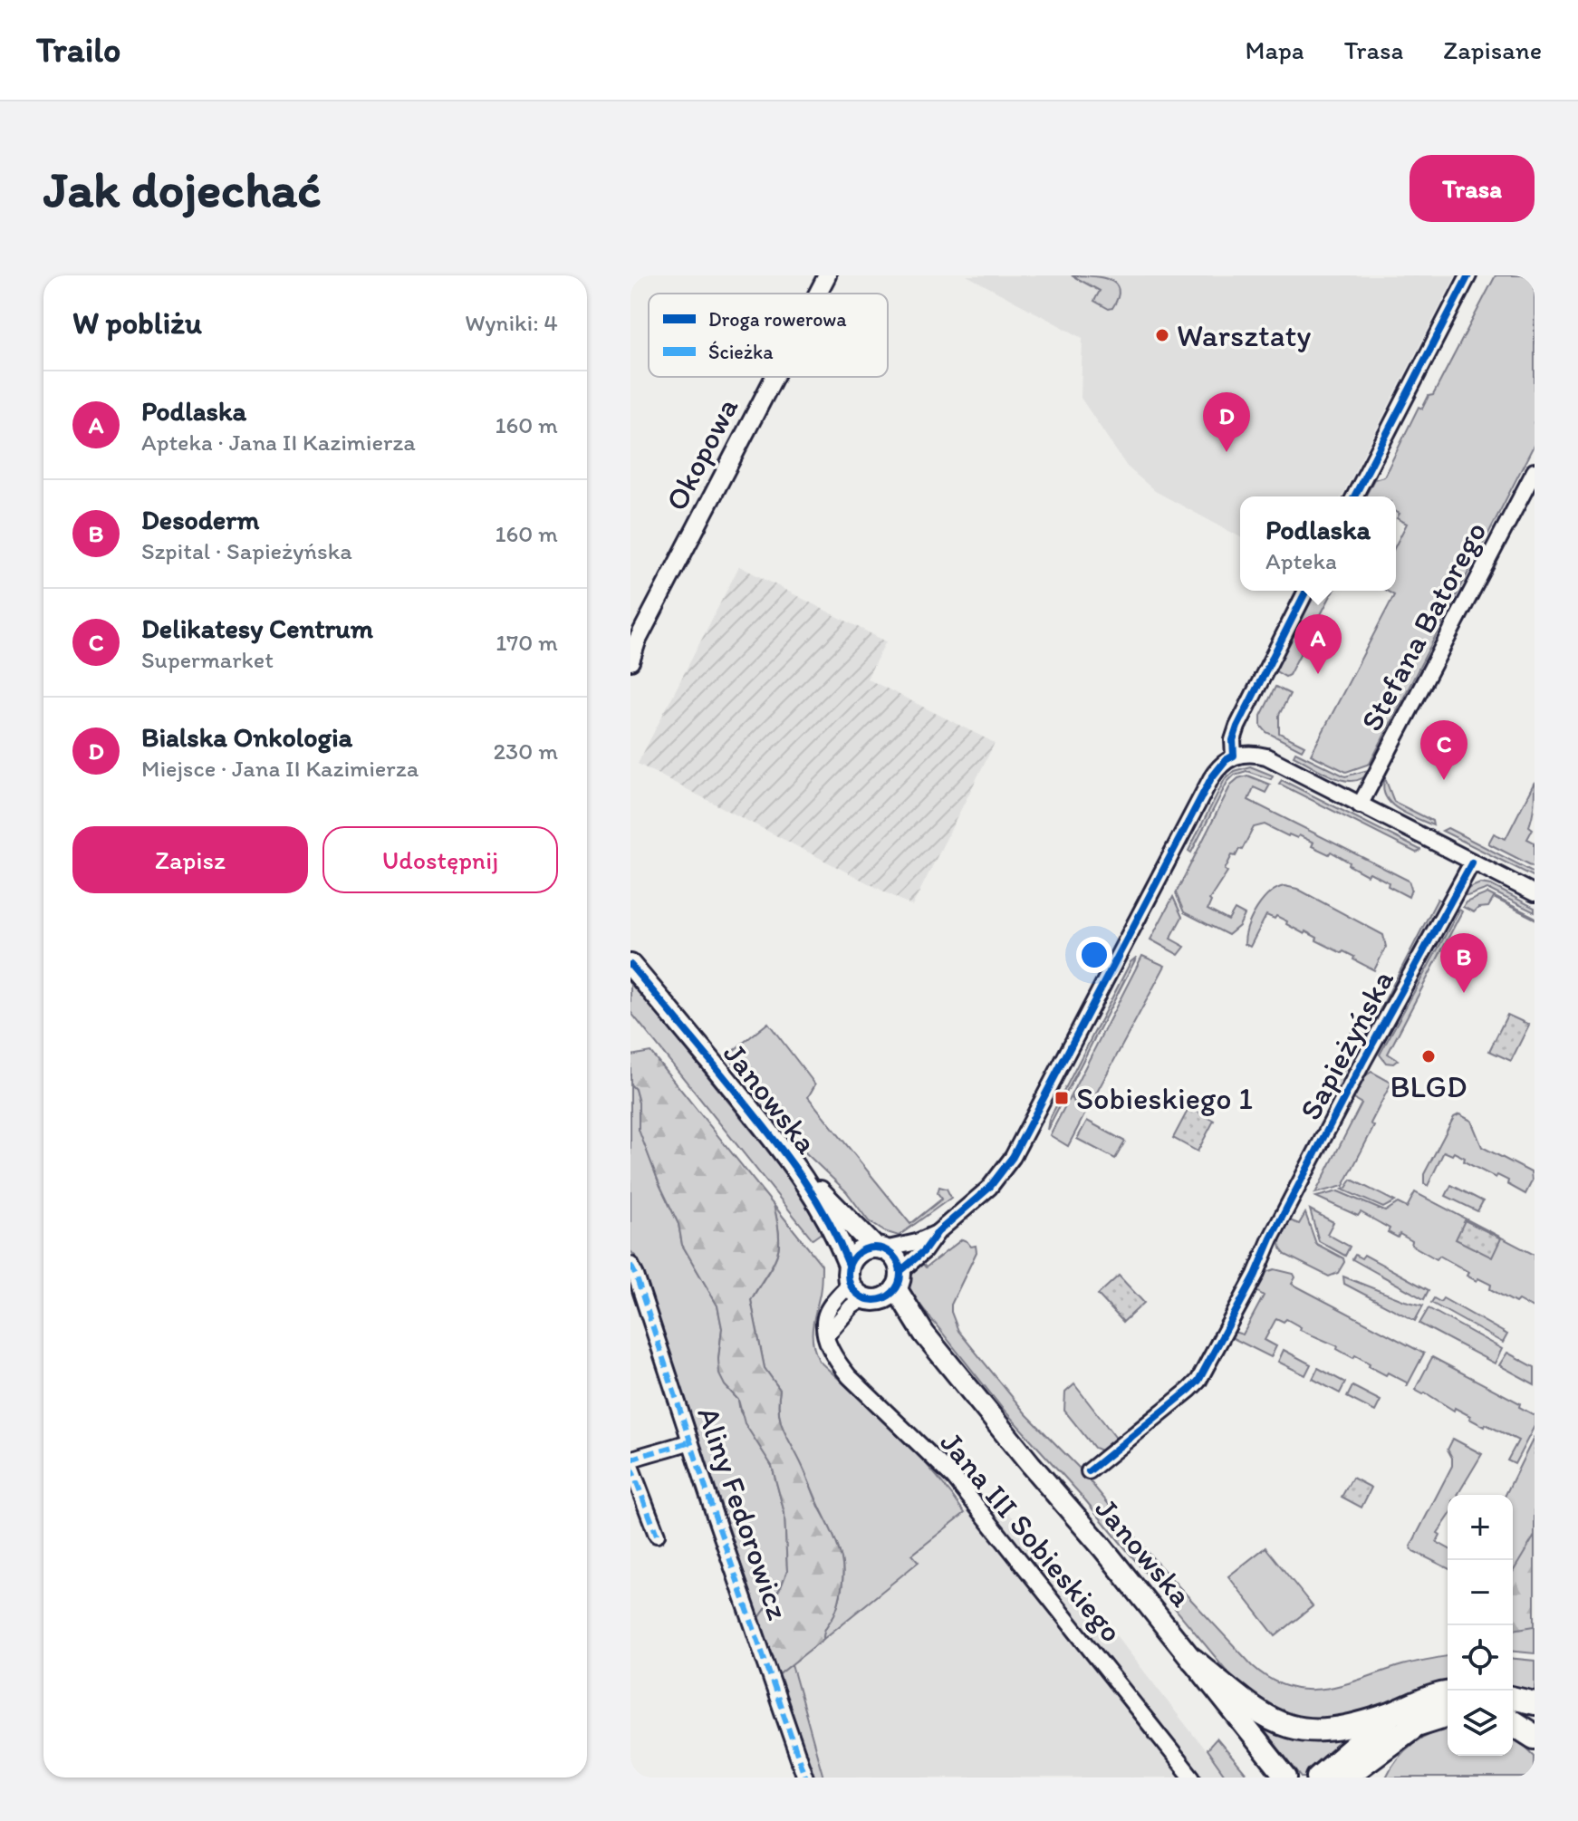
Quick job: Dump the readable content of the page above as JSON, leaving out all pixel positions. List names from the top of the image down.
{
  "streets": {
    "main road": ["Janowska"],
    "street": [
      "Okopowa",
      "Stefana Batorego",
      "Sapieżyńska",
      "Aliny Fedorowicz",
      "Jana III Sobieskiego"
    ]
  },
  "crossings": [
    ["Janowska", "Jana III Sobieskiego"]
  ],
  "places": {
    "other": ["Warsztaty", "BLGD"],
    "transit": ["Sobieskiego 1"]
  },
  "legend": ["Droga rowerowa", "Ścieżka"],
  "page": {
    "header": "Trailo",
    "nav": ["Mapa", "Trasa", "Zapisane"],
    "buttons": [
      "Trasa",
      ["Zapisz", "Udostępnij"]
    ],
    "title": "Jak dojechać",
    "heading": ["W pobliżu", "Wyniki: 4"],
    "list": [
      {
        "mark": "A",
        "name": "Podlaska",
        "note": "Apteka · Jana II Kazimierza",
        "value": "160 m"
      },
      {
        "mark": "B",
        "name": "Desoderm",
        "note": "Szpital · Sapieżyńska",
        "value": "160 m"
      },
      {
        "mark": "C",
        "name": "Delikatesy Centrum",
        "note": "Supermarket",
        "value": "170 m"
      },
      {
        "mark": "D",
        "name": "Bialska Onkologia",
        "note": "Miejsce · Jana II Kazimierza",
        "value": "230 m"
      }
    ],
    "pins": [
      "D",
      "A",
      "C",
      "B"
    ],
    "popup": ["Podlaska", "Apteka"],
    "map_buttons": ["+", "−"]
  }
}
